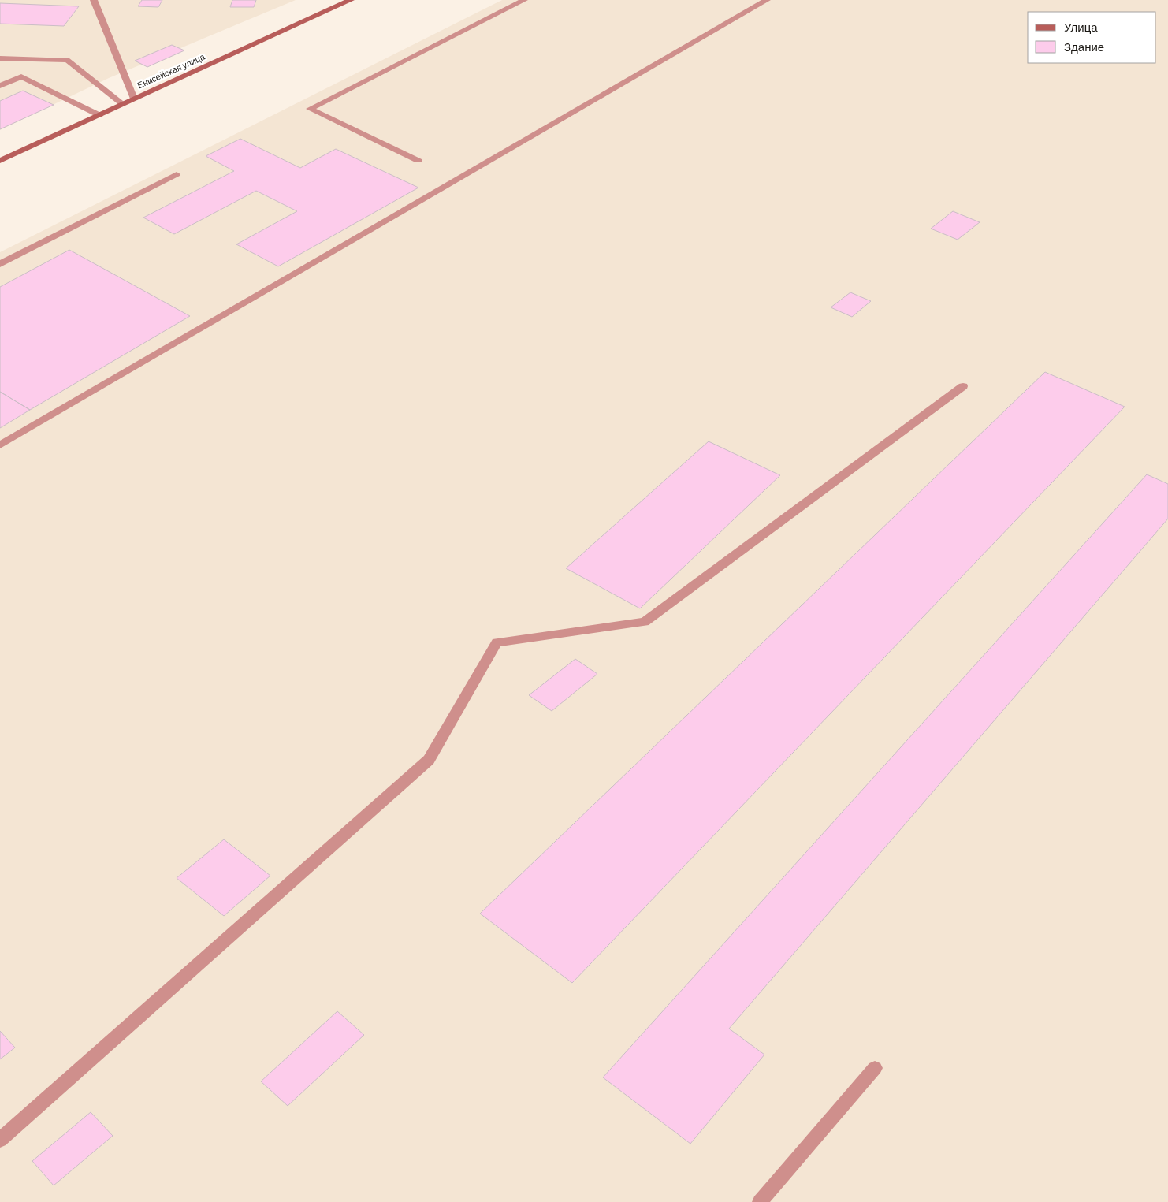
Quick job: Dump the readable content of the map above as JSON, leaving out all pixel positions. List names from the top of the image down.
{
  "streets": {
    "street": ["Енисейская улица"]
  },
  "legend": ["Улица", "Здание"]
}
